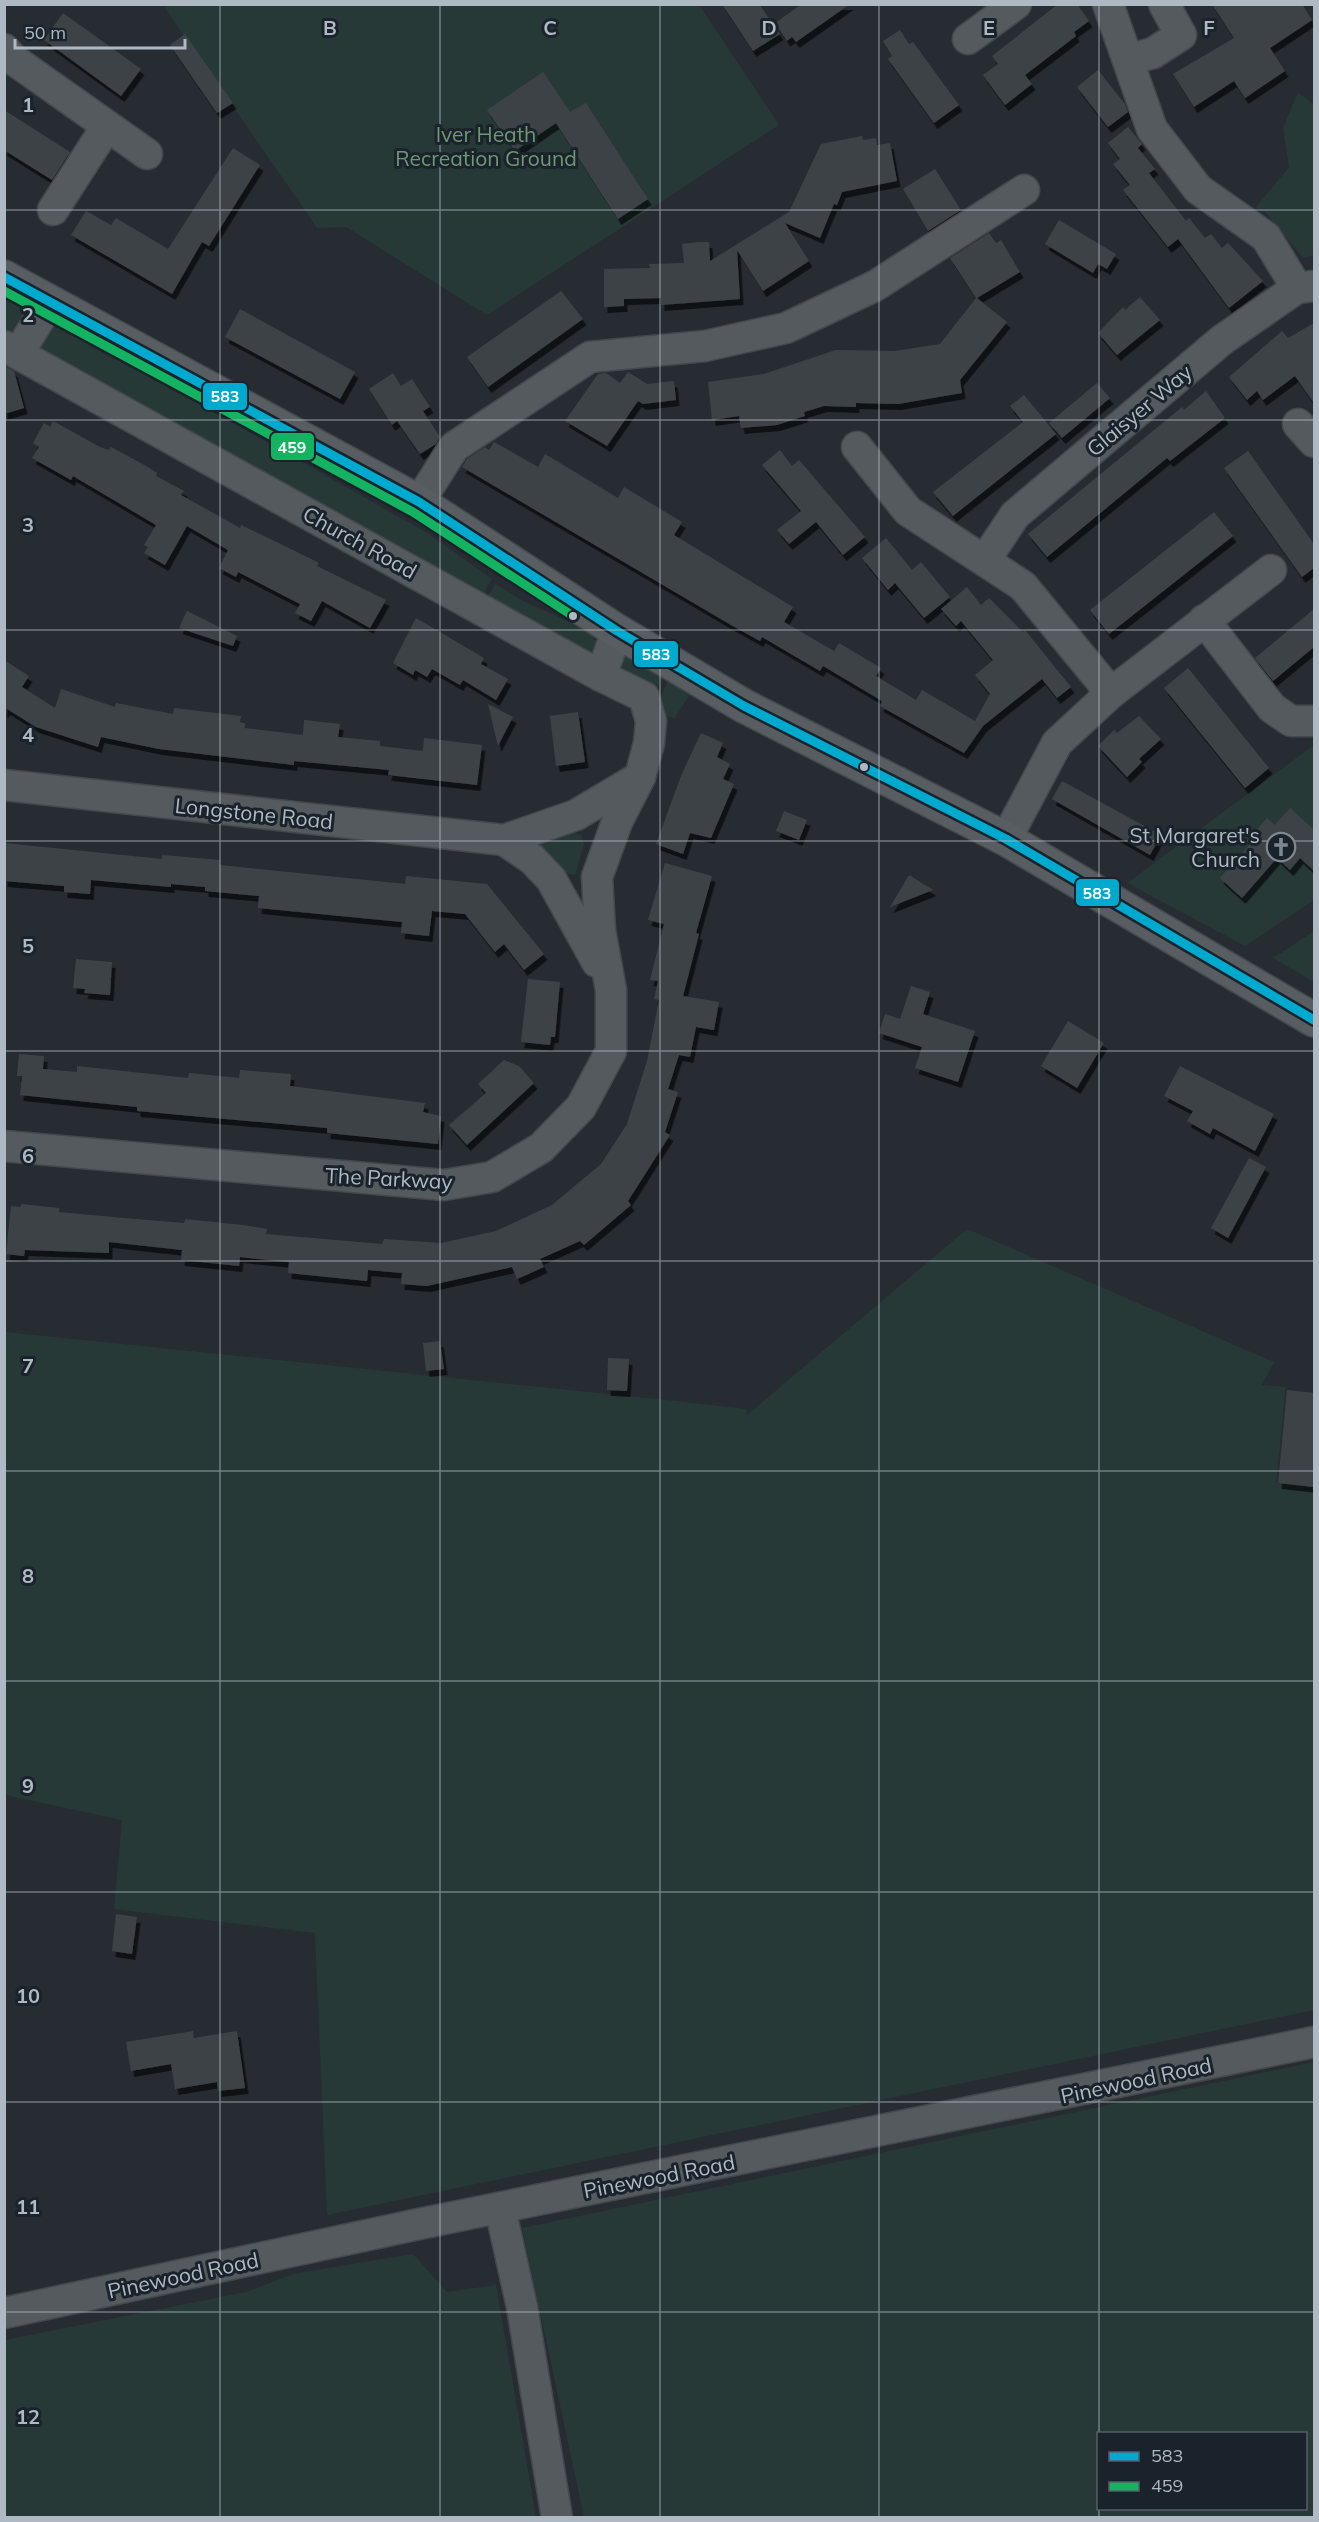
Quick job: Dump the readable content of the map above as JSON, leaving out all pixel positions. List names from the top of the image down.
{
  "streets": {
    "street": [
      "Glaisyer Way",
      "Church Road",
      "Longstone Road",
      "The Parkway",
      "Pinewood Road"
    ]
  },
  "crossings": [
    ["Church Road", "The Parkway"]
  ],
  "parks": ["Iver Heath Recreation Ground"],
  "places": {
    "church": ["St Margaret's Church"]
  },
  "lines": ["transit line 583", "transit line 459"],
  "legend": ["583", "459"],
  "scale_bar": "50 m",
  "grid": {
    "columns": [
      "B",
      "C",
      "D",
      "E",
      "F"
    ],
    "rows": [
      "1",
      "2",
      "3",
      "4",
      "5",
      "6",
      "7",
      "8",
      "9",
      "10",
      "11",
      "12"
    ]
  }
}
